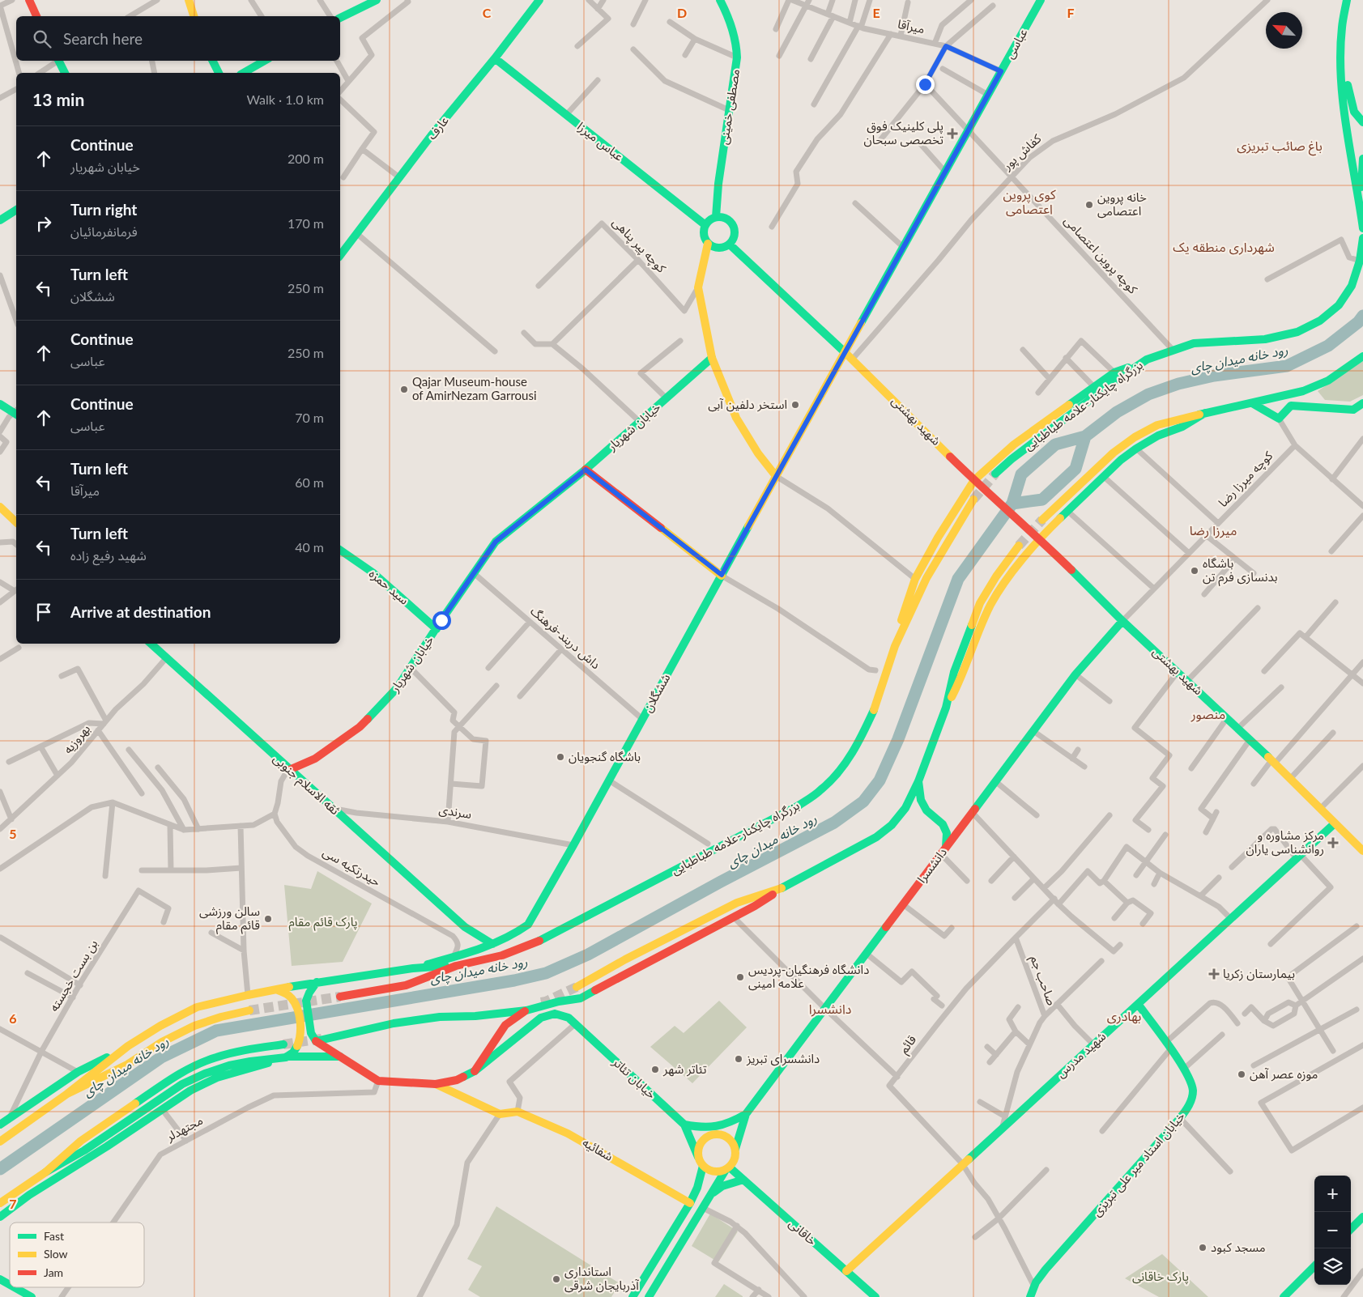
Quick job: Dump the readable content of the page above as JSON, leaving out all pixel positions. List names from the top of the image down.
{
  "streets": {
    "main road": [
      "عباسی",
      "مصطفی خمینی",
      "عارف",
      "عباس میرزا",
      "بزرگراه چایکنار-علامه طباطبایی",
      "شهید بهشتى",
      "خیابان شهریار",
      "سید حمزه",
      "ششگلان",
      "ثقه الاسلام جنوبی",
      "دانشسرا",
      "شهید مدرس",
      "خیابان تئاتر",
      "شفائیه",
      "خیابان استاد میر علی تبریزی",
      "خاقانی"
    ],
    "street": [
      "میرآقا",
      "کفاش پور",
      "کوچه پیر پناهی",
      "کوچه پروین اعتصامی",
      "کوچه میرزا رضا",
      "داش دربند-فرهنگ",
      "بهروزیه",
      "سرندی",
      "حیدرتکیه سی",
      "بن بست خجسته",
      "صاحب جم",
      "قائم",
      "مجتهدلر"
    ]
  },
  "crossings": [
    ["میرآقا", "عباسی"],
    ["عباسی", "کوچه پروین اعتصامی"],
    ["عباسی", "ششگلان"],
    ["مصطفی خمینی", "عباس میرزا"],
    ["عارف", "عباس میرزا"],
    ["کفاش پور", "کوچه پروین اعتصامی"],
    ["کفاش پور", "شهید بهشتى"],
    ["کوچه پروین اعتصامی", "بزرگراه چایکنار-علامه طباطبایی"],
    ["بزرگراه چایکنار-علامه طباطبایی", "ششگلان"],
    ["بزرگراه چایکنار-علامه طباطبایی", "حیدرتکیه سی"],
    ["شهید بهشتى", "کوچه میرزا رضا"],
    ["شهید بهشتى", "ششگلان"],
    ["شهید بهشتى", "دانشسرا"],
    ["شهید بهشتى", "شهید مدرس"],
    ["خیابان شهریار", "سید حمزه"],
    ["خیابان شهریار", "داش دربند-فرهنگ"],
    ["خیابان شهریار", "ثقه الاسلام جنوبی"],
    ["کوچه میرزا رضا", "دانشسرا"],
    ["داش دربند-فرهنگ", "ششگلان"],
    ["ششگلان", "ثقه الاسلام جنوبی"],
    ["ششگلان", "سرندی"],
    ["ششگلان", "حیدرتکیه سی"],
    ["بهروزیه", "ثقه الاسلام جنوبی"],
    ["ثقه الاسلام جنوبی", "سرندی"],
    ["صاحب جم", "قائم"],
    ["صاحب جم", "شهید مدرس"],
    ["قائم", "شهید مدرس"],
    ["شهید مدرس", "خیابان استاد میر علی تبریزی"],
    ["شهید مدرس", "خاقانی"],
    ["خیابان تئاتر", "خاقانی"]
  ],
  "districts": [
    "باغ صائب تبریزی",
    "کوی پروین اعتصامی",
    "شهرداری منطقه یک",
    "میرزا رضا",
    "منصور",
    "دانشسرا",
    "بهادری"
  ],
  "water": ["رود خانه میدان چای"],
  "parks": ["پارک قائم مقام", "پارک خاقانی"],
  "places": {
    "health": ["پلی کلینیک فوق تخصصی سبحان", "مرکز مشاوره و روانشناسی یاران", "بیمارستان زکریا"],
    "other": [
      "خانه پروین اعتصامی",
      "Qajar Museum-house of AmirNezam Garrousi",
      "استخر دلفین آبی",
      "باشگاه بدنسازی فرم تن",
      "باشگاه گنجویان",
      "سالن ورزشی قائم مقام",
      "دانشگاه فرهنگیان-پردیس علامه امینی",
      "دانشسرای تبریز",
      "تئاتر شهر",
      "موزه عصر آهن",
      "مسجد کبود",
      "استانداری آذربایجان شرقی"
    ]
  },
  "legend": ["Fast", "Slow", "Jam"],
  "north": "top left",
  "page": {
    "search": "Search here",
    "heading": ["13 min", "Walk · 1.0 km"],
    "list": [
      ["Continue", "خیابان شهریار", "200 m"],
      ["Turn right", "فرمانفرمائیان", "170 m"],
      ["Turn left", "ششگلان", "250 m"],
      ["Continue", "عباسى", "250 m"],
      ["Continue", "عباسی", "70 m"],
      ["Turn left", "میرآقا", "60 m"],
      ["Turn left", "شهید رفیع زاده", "40 m"],
      "Arrive at destination"
    ],
    "map_buttons": ["+", "−"]
  },
  "grid": {
    "columns": [
      "C",
      "D",
      "E",
      "F"
    ],
    "rows": ["5", "6", "7"]
  }
}
